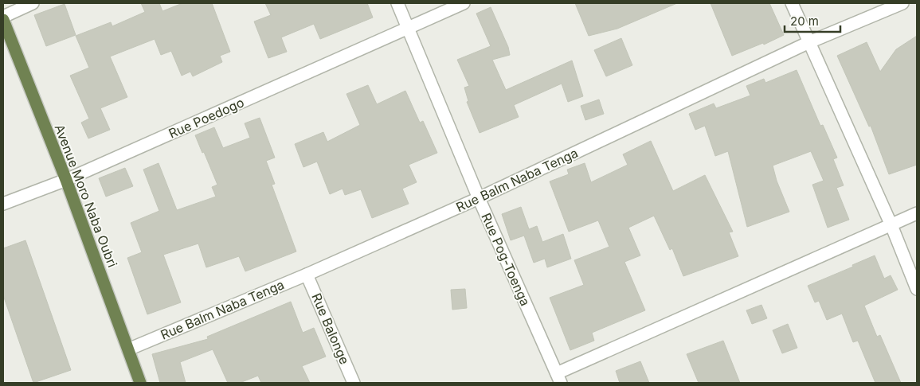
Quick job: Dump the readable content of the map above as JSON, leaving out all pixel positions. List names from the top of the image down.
{
  "streets": {
    "highway": ["Avenue Moro Naba Oubri"],
    "street": [
      "Rue Poedogo",
      "Rue Balm Naba Tenga",
      "Rue Pog-Toenga",
      "Rue Balonge"
    ]
  },
  "crossings": [
    ["Rue Poedogo", "Avenue Moro Naba Oubri"],
    ["Rue Poedogo", "Rue Pog-Toenga"],
    ["Rue Balm Naba Tenga", "Avenue Moro Naba Oubri"],
    ["Rue Balm Naba Tenga", "Rue Pog-Toenga"],
    ["Rue Balm Naba Tenga", "Rue Balonge"]
  ],
  "scale_bar": "20 m"
}
